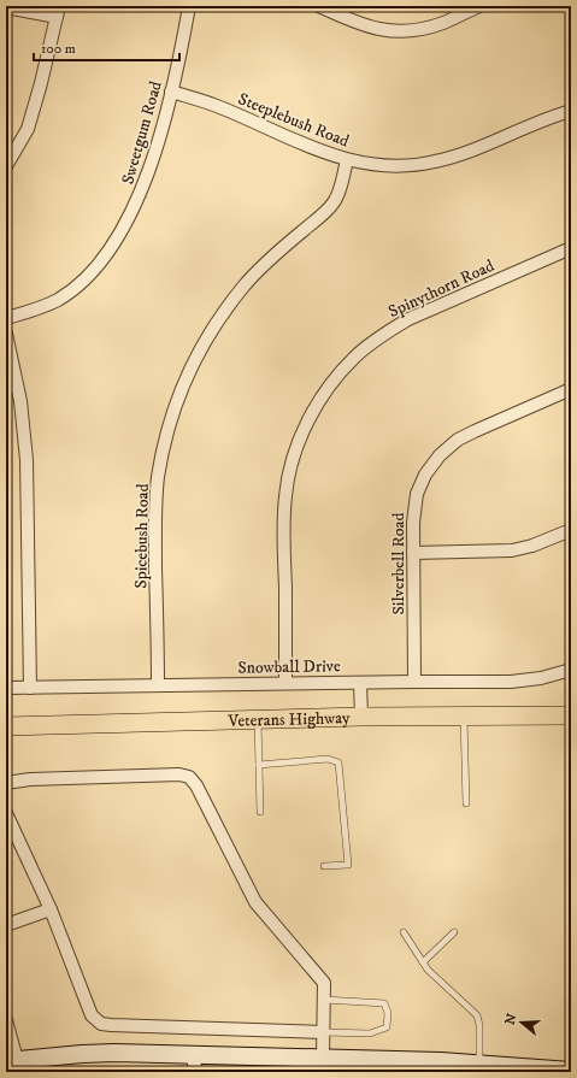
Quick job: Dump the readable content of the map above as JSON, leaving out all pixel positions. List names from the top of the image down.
{
  "streets": {
    "main road": ["Veterans Highway"],
    "street": [
      "Steeplebush Road",
      "Sweetgum Road",
      "Spinythorn Road",
      "Spicebush Road",
      "Silverbell Road",
      "Snowball Drive"
    ]
  },
  "crossings": [
    ["Steeplebush Road", "Sweetgum Road"],
    ["Steeplebush Road", "Spicebush Road"],
    ["Spinythorn Road", "Snowball Drive"],
    ["Spicebush Road", "Snowball Drive"],
    ["Silverbell Road", "Snowball Drive"]
  ],
  "scale_bar": "100 m",
  "north": "left"
}
